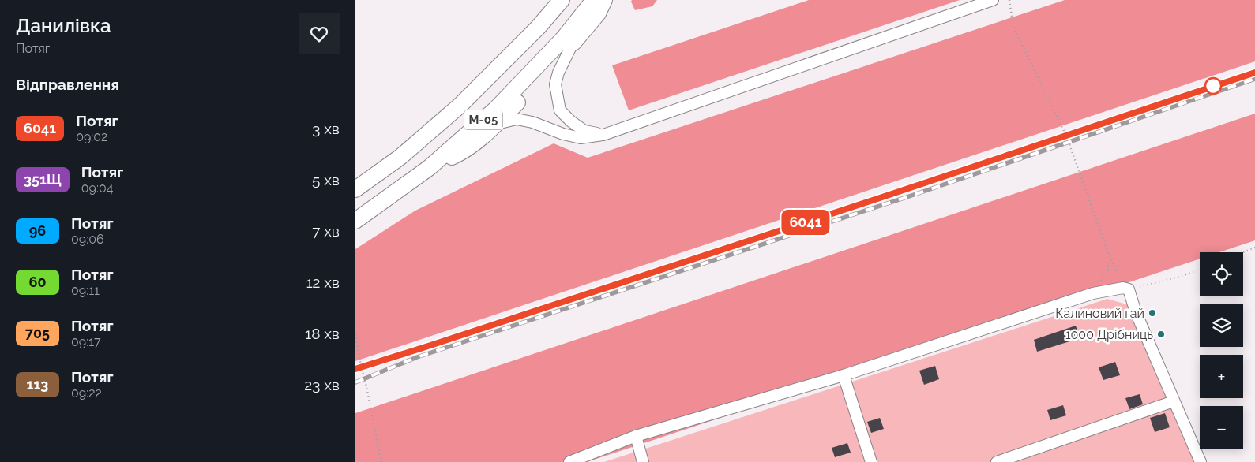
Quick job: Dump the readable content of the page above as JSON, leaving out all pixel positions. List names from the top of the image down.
{
  "streets": {
    "highway": ["М-05"]
  },
  "places": ["Калиновий гай", "1000 Дрібниць"],
  "page": {
    "heading": [
      ["Данилівка", "Потяг"],
      "Відправлення"
    ],
    "on_map": "6041",
    "list": [
      {
        "mark": "6041",
        "name": "Потяг",
        "note": "09:02",
        "value": "3 хв"
      },
      {
        "mark": "351Щ",
        "name": "Потяг",
        "note": "09:04",
        "value": "5 хв"
      },
      {
        "mark": "96",
        "name": "Потяг",
        "note": "09:06",
        "value": "7 хв"
      },
      {
        "mark": "60",
        "name": "Потяг",
        "note": "09:11",
        "value": "12 хв"
      },
      {
        "mark": "705",
        "name": "Потяг",
        "note": "09:17",
        "value": "18 хв"
      },
      {
        "mark": "113",
        "name": "Потяг",
        "note": "09:22",
        "value": "23 хв"
      }
    ],
    "map_buttons": ["+", "−"]
  }
}
